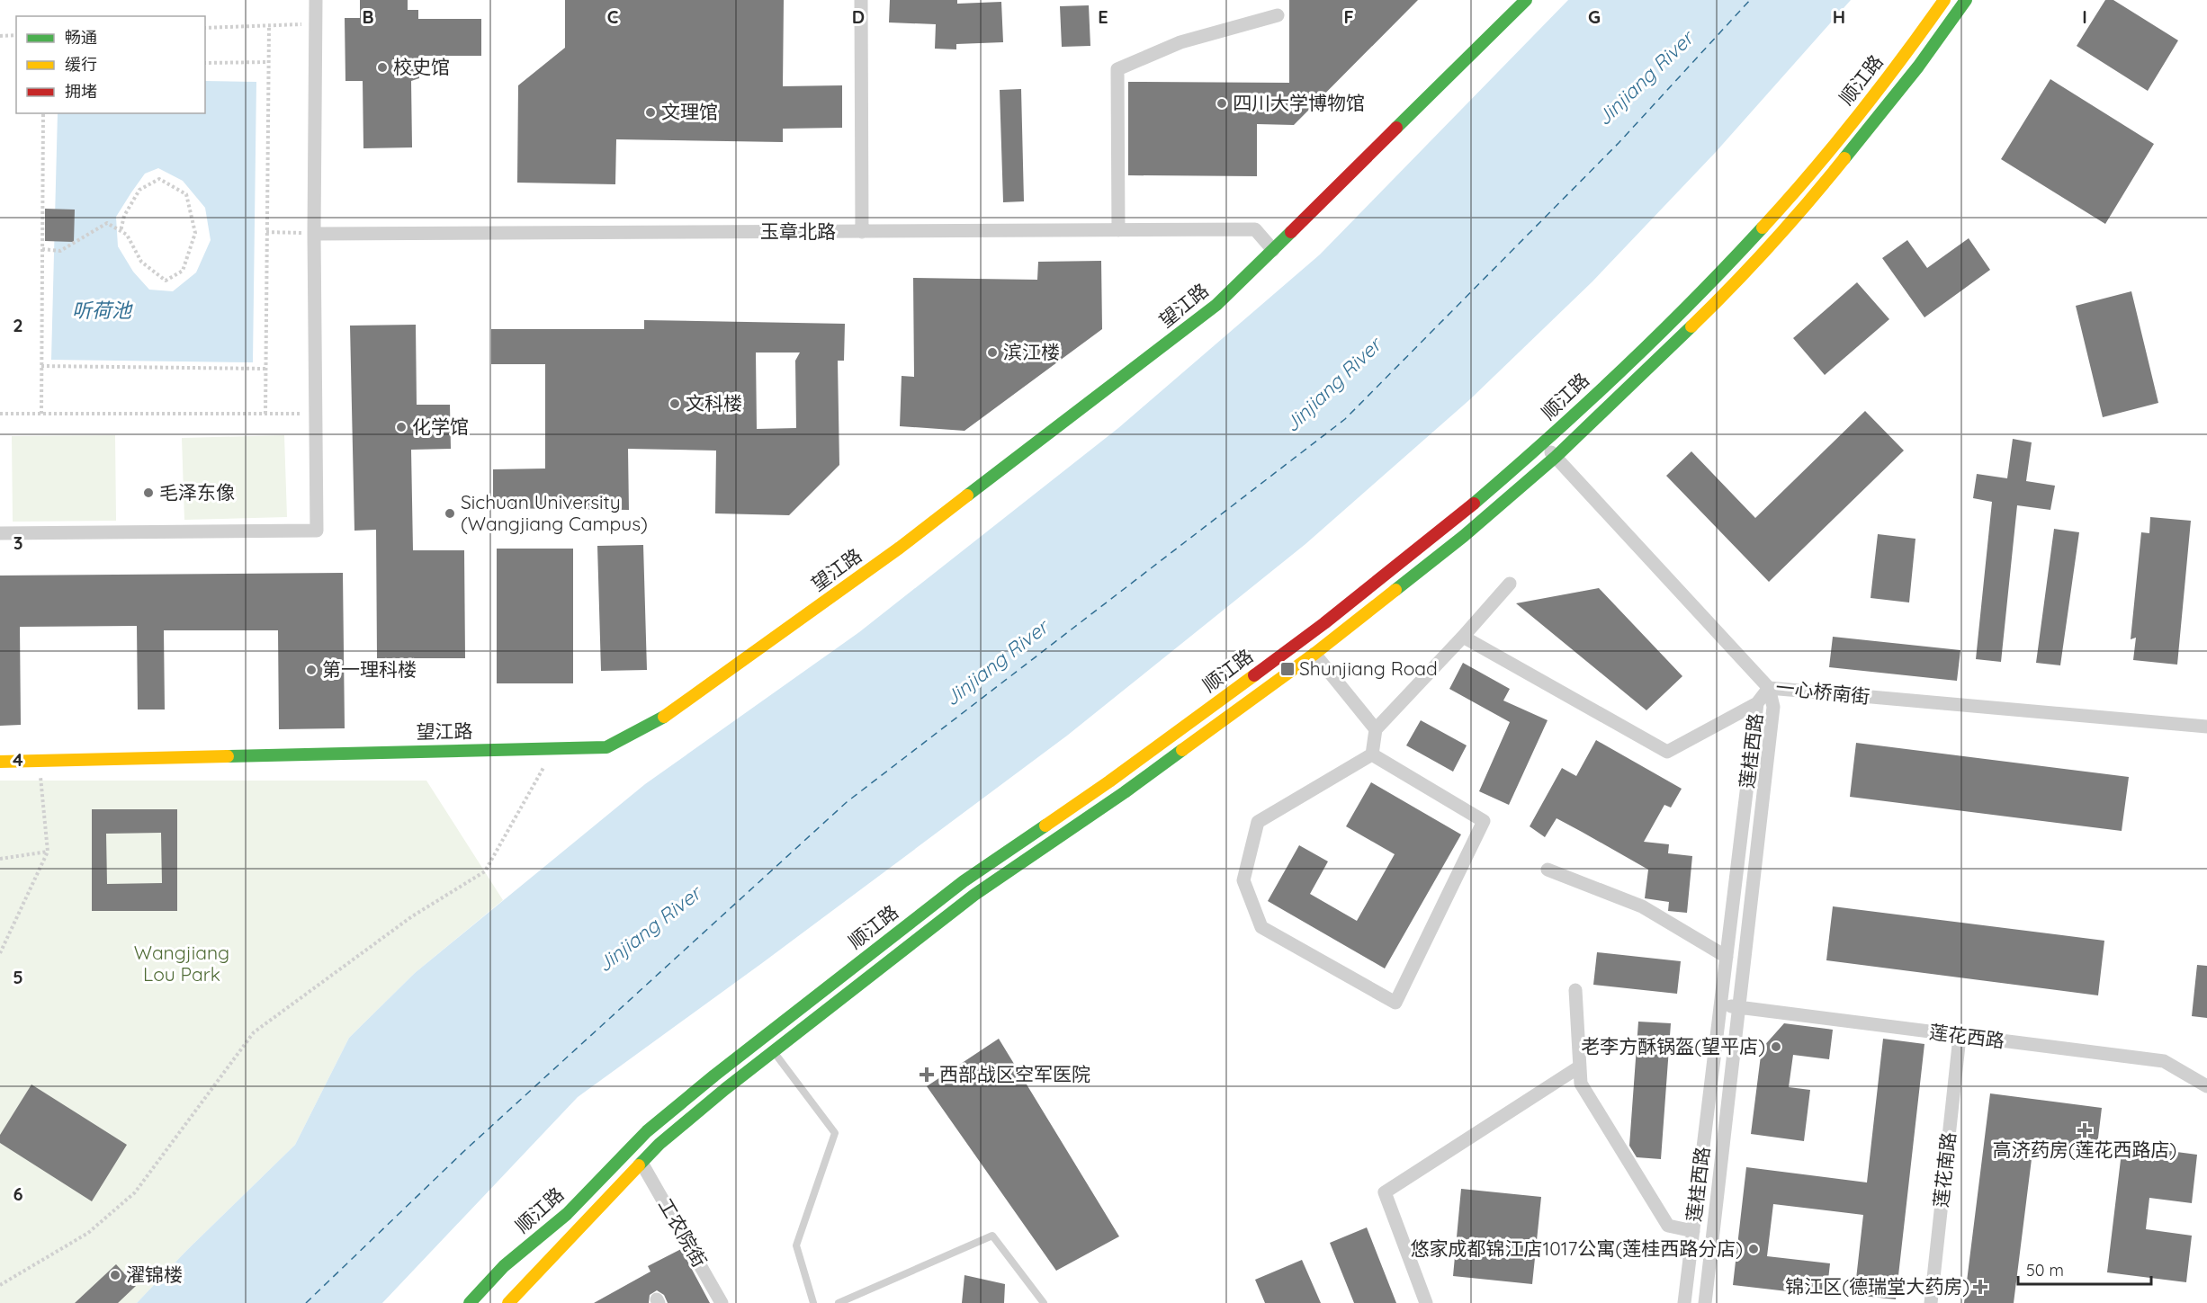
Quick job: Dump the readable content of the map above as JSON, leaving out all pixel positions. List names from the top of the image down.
{
  "streets": {
    "main road": ["顺江路", "望江路"],
    "street": [
      "玉章北路",
      "一心桥南街",
      "莲桂西路",
      "莲花西路",
      "莲花南路",
      "工农院街"
    ]
  },
  "crossings": [
    ["顺江路", "一心桥南街"],
    ["顺江路", "工农院街"],
    ["玉章北路", "望江路"],
    ["一心桥南街", "莲桂西路"],
    ["莲桂西路", "莲花西路"],
    ["莲花西路", "莲花南路"]
  ],
  "water": ["Jinjiang River", "听荷池"],
  "parks": ["Wangjiang Lou Park"],
  "places": {
    "other": [
      "校史馆",
      "四川大学博物馆",
      "文理馆",
      "滨江楼",
      "文科楼",
      "化学馆",
      "毛泽东像",
      "Sichuan University (Wangjiang Campus)",
      "第一理科楼",
      "老李方酥锅盔(望平店)",
      "悠家成都锦江店1017公寓(莲桂西路分店)",
      "濯锦楼"
    ],
    "transit": ["Shunjiang Road"],
    "health": ["西部战区空军医院", "高济药房(莲花西路店)", "锦江区(德瑞堂大药房)"]
  },
  "legend": ["畅通", "缓行", "拥堵"],
  "scale_bar": "50 m",
  "grid": {
    "columns": [
      "B",
      "C",
      "D",
      "E",
      "F",
      "G",
      "H",
      "I"
    ],
    "rows": [
      "2",
      "3",
      "4",
      "5",
      "6"
    ]
  }
}
